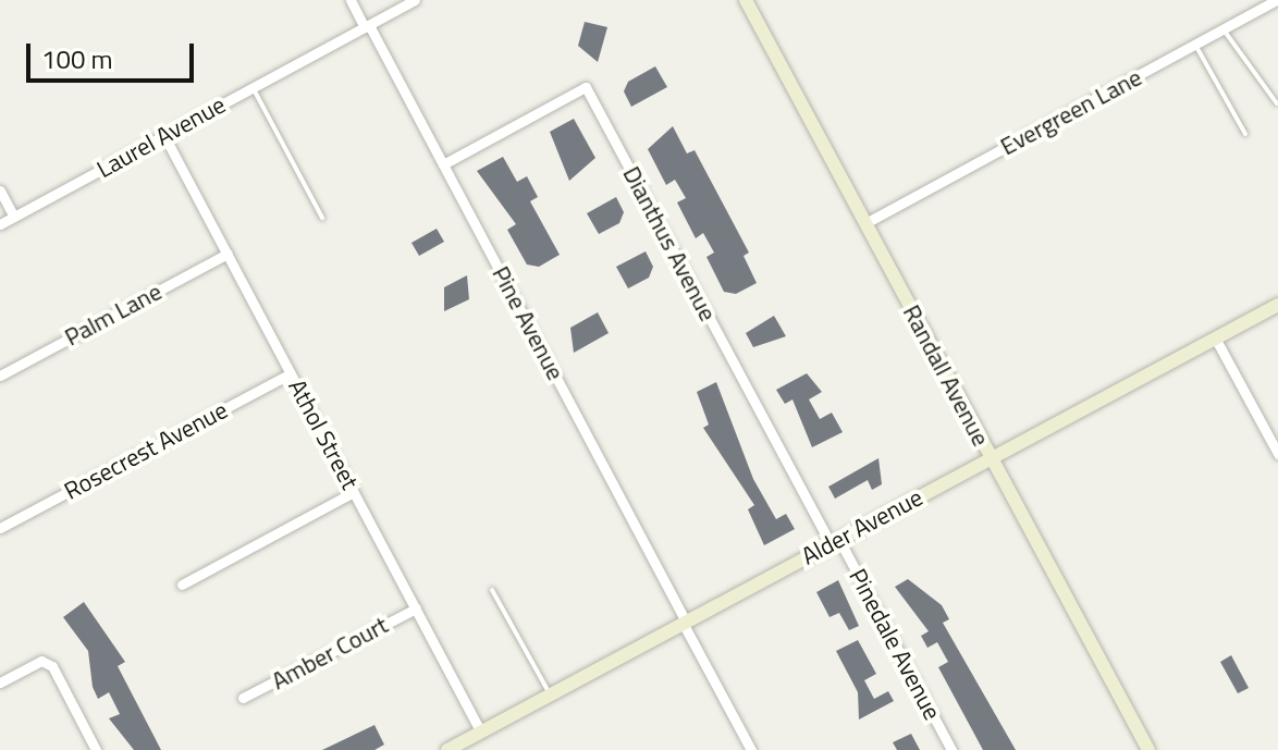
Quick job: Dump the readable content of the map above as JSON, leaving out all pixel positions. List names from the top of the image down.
{
  "streets": {
    "main road": ["Randall Avenue", "Alder Avenue"],
    "street": [
      "Evergreen Lane",
      "Laurel Avenue",
      "Dianthus Avenue",
      "Palm Lane",
      "Pine Avenue",
      "Athol Street",
      "Rosecrest Avenue",
      "Pinedale Avenue",
      "Amber Court"
    ]
  },
  "crossings": [
    ["Evergreen Lane", "Randall Avenue"],
    ["Laurel Avenue", "Pine Avenue"],
    ["Laurel Avenue", "Athol Street"],
    ["Dianthus Avenue", "Pine Avenue"],
    ["Dianthus Avenue", "Alder Avenue"],
    ["Dianthus Avenue", "Pinedale Avenue"],
    ["Palm Lane", "Athol Street"],
    ["Pine Avenue", "Alder Avenue"],
    ["Randall Avenue", "Alder Avenue"],
    ["Athol Street", "Rosecrest Avenue"],
    ["Athol Street", "Alder Avenue"],
    ["Athol Street", "Amber Court"],
    ["Alder Avenue", "Pinedale Avenue"]
  ],
  "scale_bar": "100 m"
}
